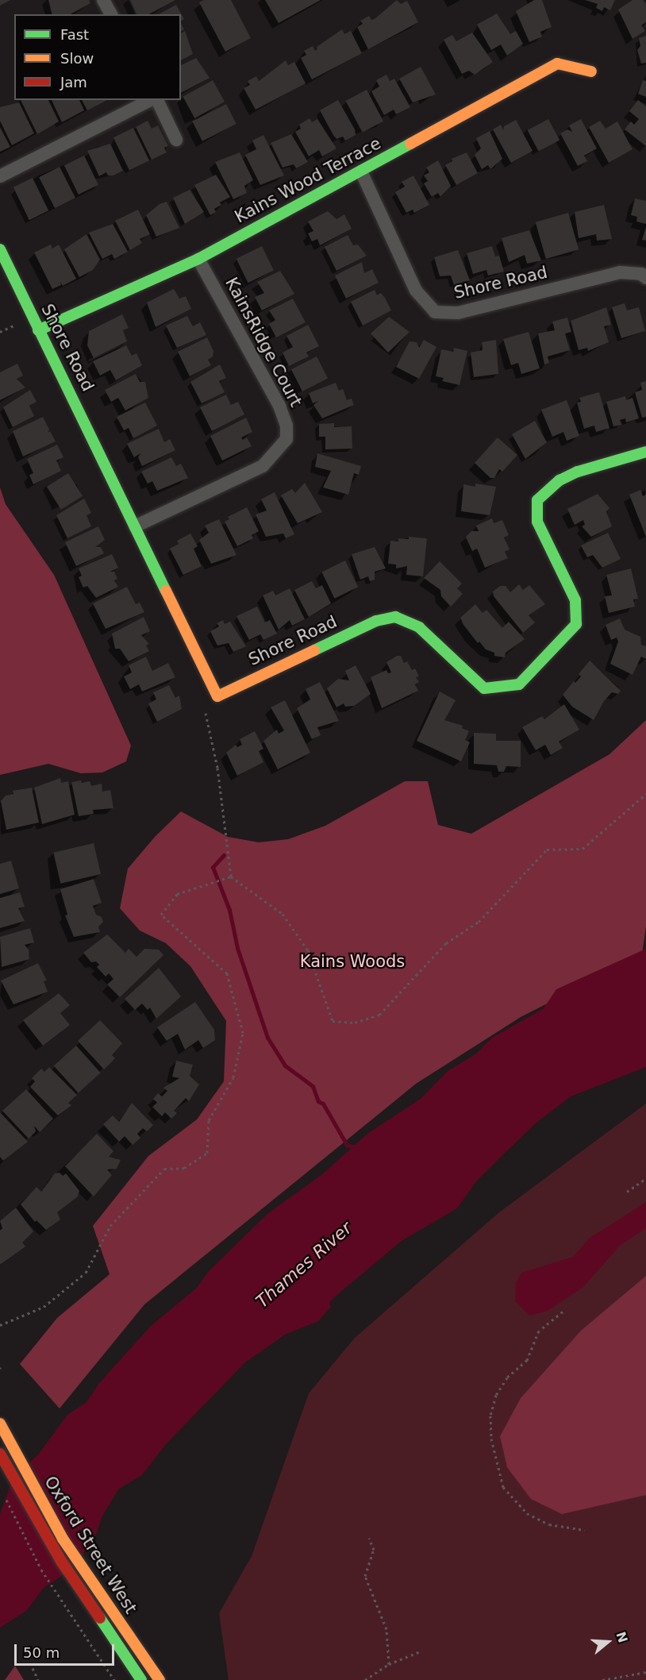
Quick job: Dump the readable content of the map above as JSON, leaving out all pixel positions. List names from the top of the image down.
{
  "streets": {
    "street": [
      "Kains Wood Terrace",
      "Shore Road",
      "KainsRidge Court",
      "Oxford Street West"
    ]
  },
  "crossings": [
    ["Kains Wood Terrace", "Shore Road"],
    ["Kains Wood Terrace", "KainsRidge Court"],
    ["Shore Road", "KainsRidge Court"]
  ],
  "water": ["Thames River"],
  "parks": ["Kains Woods"],
  "legend": ["Fast", "Slow", "Jam"],
  "scale_bar": "50 m",
  "north": "right"
}
